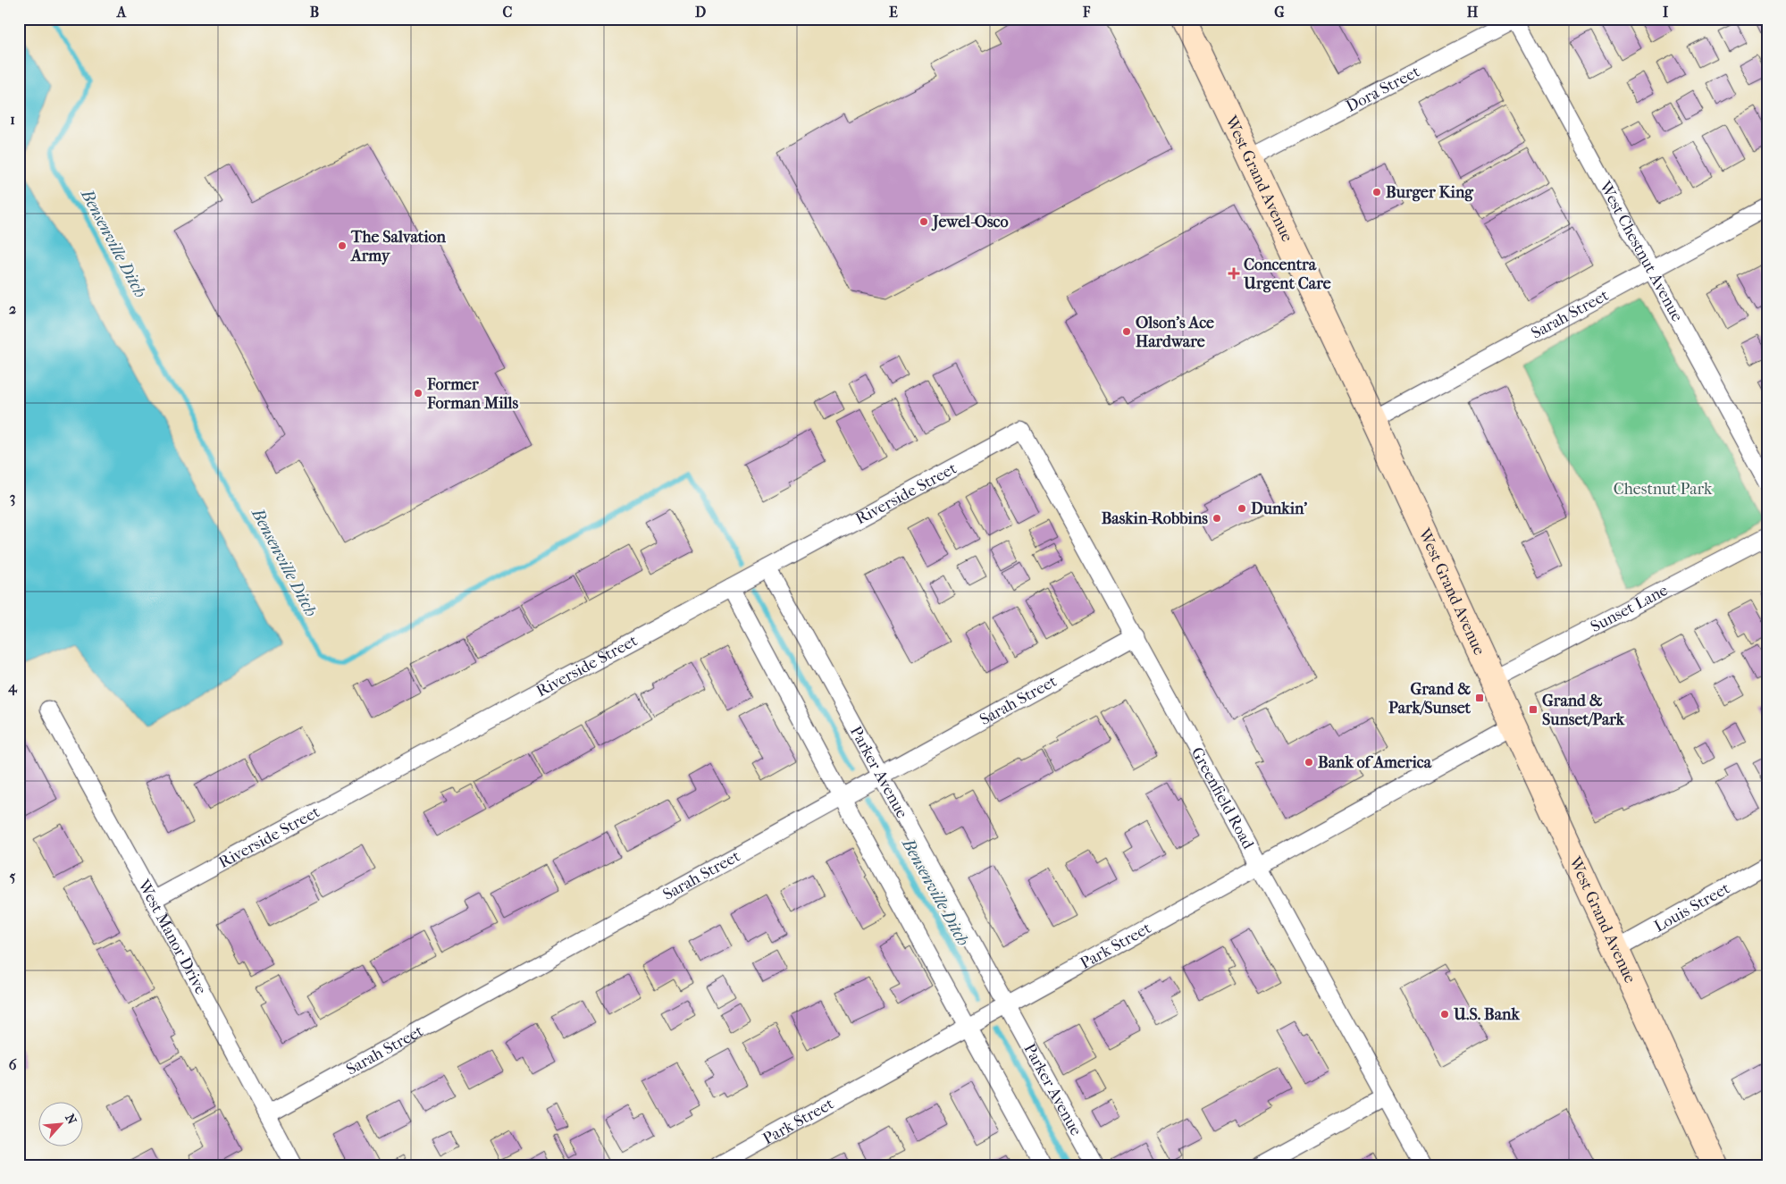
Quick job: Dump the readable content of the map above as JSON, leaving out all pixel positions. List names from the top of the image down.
{
  "streets": {
    "main road": ["West Grand Avenue"],
    "street": [
      "Dora Street",
      "West Chestnut Avenue",
      "Sarah Street",
      "Riverside Street",
      "Sunset Lane",
      "Parker Avenue",
      "Greenfield Road",
      "Louis Street",
      "West Manor Drive",
      "Park Street"
    ]
  },
  "crossings": [
    ["Dora Street", "West Grand Avenue"],
    ["Dora Street", "West Chestnut Avenue"],
    ["West Grand Avenue", "Sarah Street"],
    ["West Grand Avenue", "Sunset Lane"],
    ["West Grand Avenue", "Louis Street"],
    ["West Grand Avenue", "Park Street"],
    ["West Chestnut Avenue", "Sarah Street"],
    ["Sarah Street", "Parker Avenue"],
    ["Sarah Street", "Greenfield Road"],
    ["Sarah Street", "West Manor Drive"],
    ["Riverside Street", "Parker Avenue"],
    ["Riverside Street", "Greenfield Road"],
    ["Riverside Street", "West Manor Drive"],
    ["Parker Avenue", "Park Street"],
    ["Greenfield Road", "Park Street"]
  ],
  "water": ["Bensenville Ditch"],
  "parks": ["Chestnut Park"],
  "places": {
    "other": [
      "Burger King",
      "Jewel-Osco",
      "The Salvation Army",
      "Olson's Ace Hardware",
      "Former Forman Mills",
      "Dunkin'",
      "Baskin-Robbins",
      "Bank of America",
      "U.S. Bank"
    ],
    "health": ["Concentra Urgent Care"],
    "transit": ["Grand & Park/Sunset", "Grand & Sunset/Park"]
  },
  "north": "top right",
  "grid": {
    "columns": [
      "A",
      "B",
      "C",
      "D",
      "E",
      "F",
      "G",
      "H",
      "I"
    ],
    "rows": [
      "1",
      "2",
      "3",
      "4",
      "5",
      "6"
    ]
  }
}
